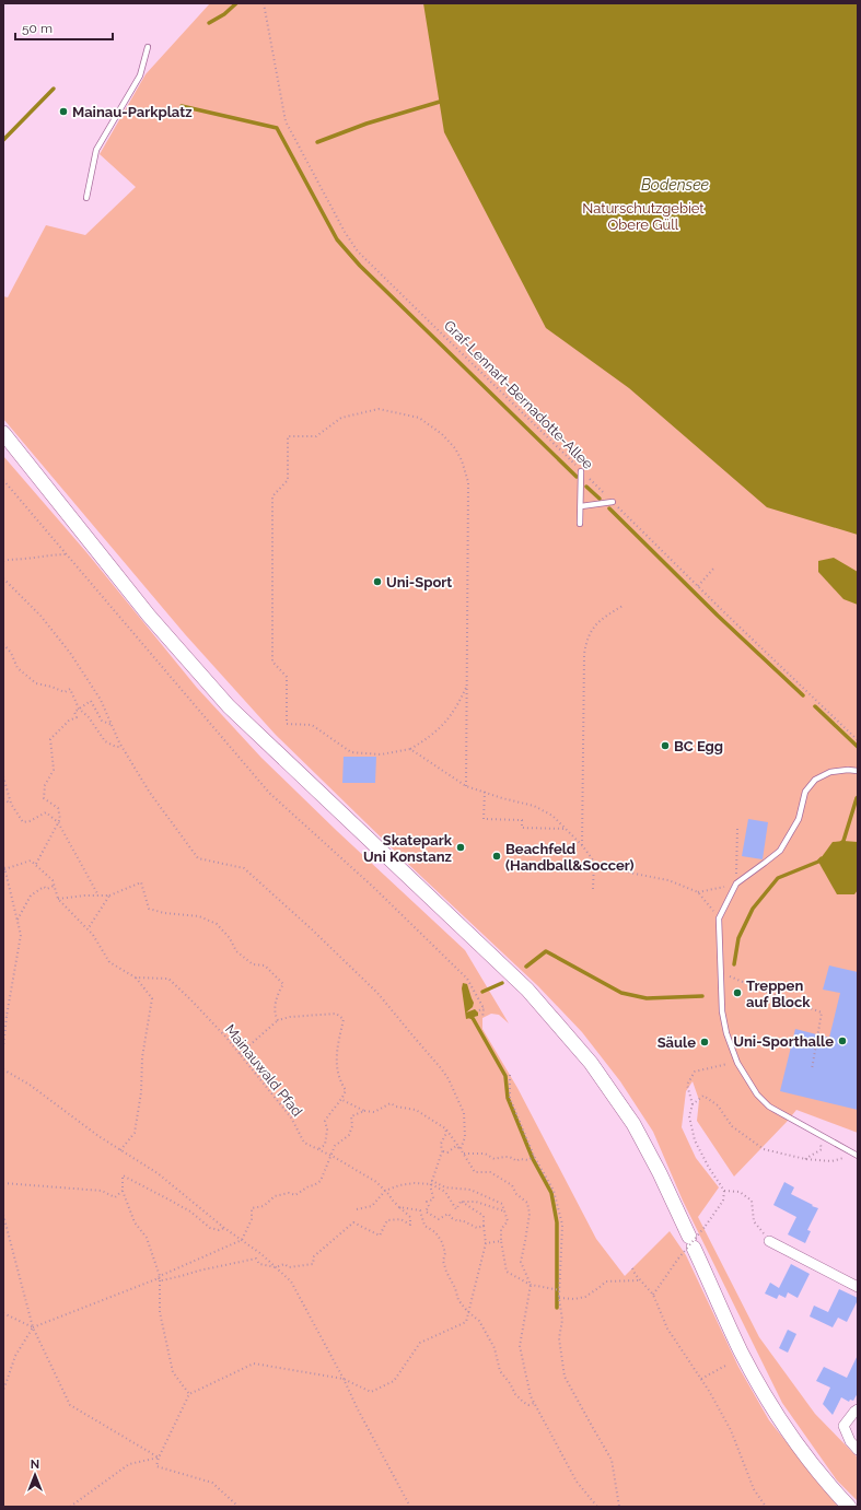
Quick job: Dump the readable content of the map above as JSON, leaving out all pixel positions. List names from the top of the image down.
{
  "streets": {
    "path": ["Graf-Lennart-Bernadotte-Allee", "Mainauwald Pfad"]
  },
  "water": ["Bodensee"],
  "parks": ["Naturschutzgebiet Obere Güll"],
  "places": [
    "Mainau-Parkplatz",
    "Uni-Sport",
    "BC Egg",
    "Skatepark Uni Konstanz",
    "Beachfeld (Handball&Soccer)",
    "Treppen auf Block",
    "Uni-Sporthalle",
    "Säule"
  ],
  "scale_bar": "50 m",
  "north": "top"
}
